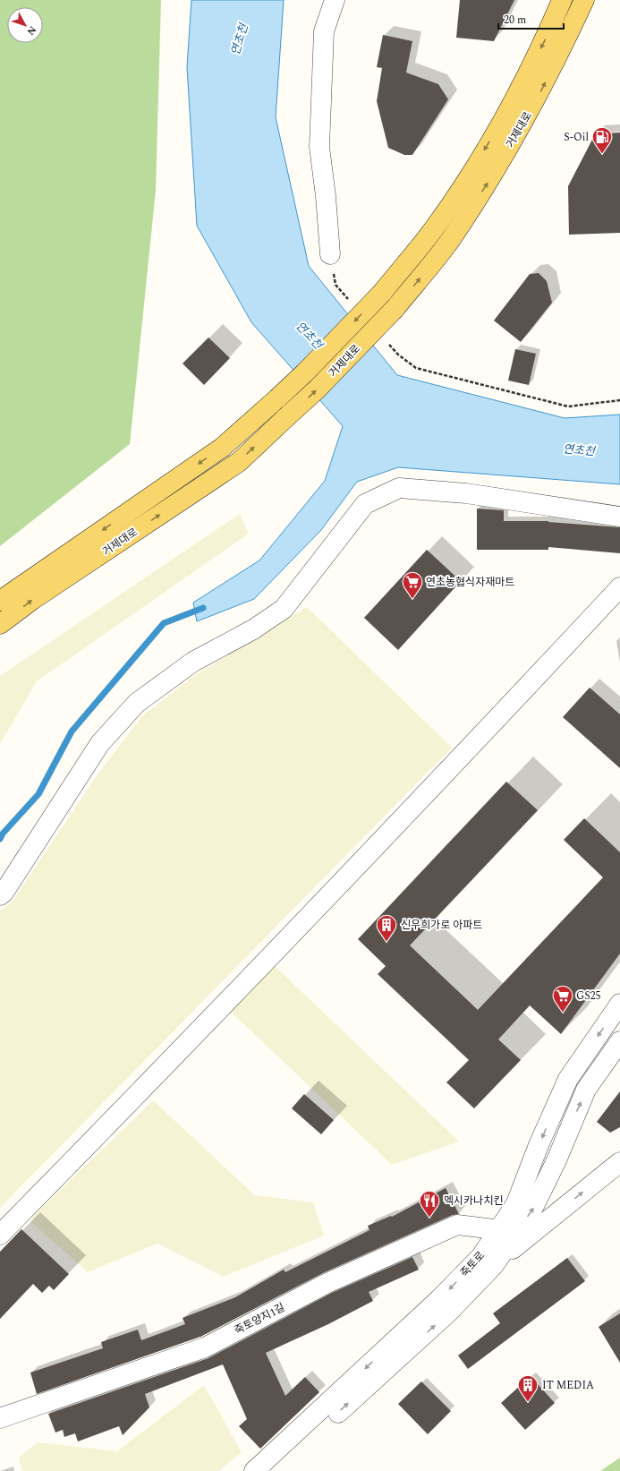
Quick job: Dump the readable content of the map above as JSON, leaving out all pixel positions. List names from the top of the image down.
{
  "streets": {
    "main road": ["거제대로"],
    "street": ["죽토로", "죽토양지1길"]
  },
  "crossings": [
    ["죽토로", "죽토양지1길"]
  ],
  "water": ["연초천"],
  "places": {
    "fuel station": ["S-Oil"],
    "supermarket": ["연초농협식자재마트", "GS25"],
    "building": ["신우희가로 아파트", "IT MEDIA"],
    "restaurant": ["멕시카나치킨"]
  },
  "scale_bar": "20 m",
  "north": "bottom right"
}
